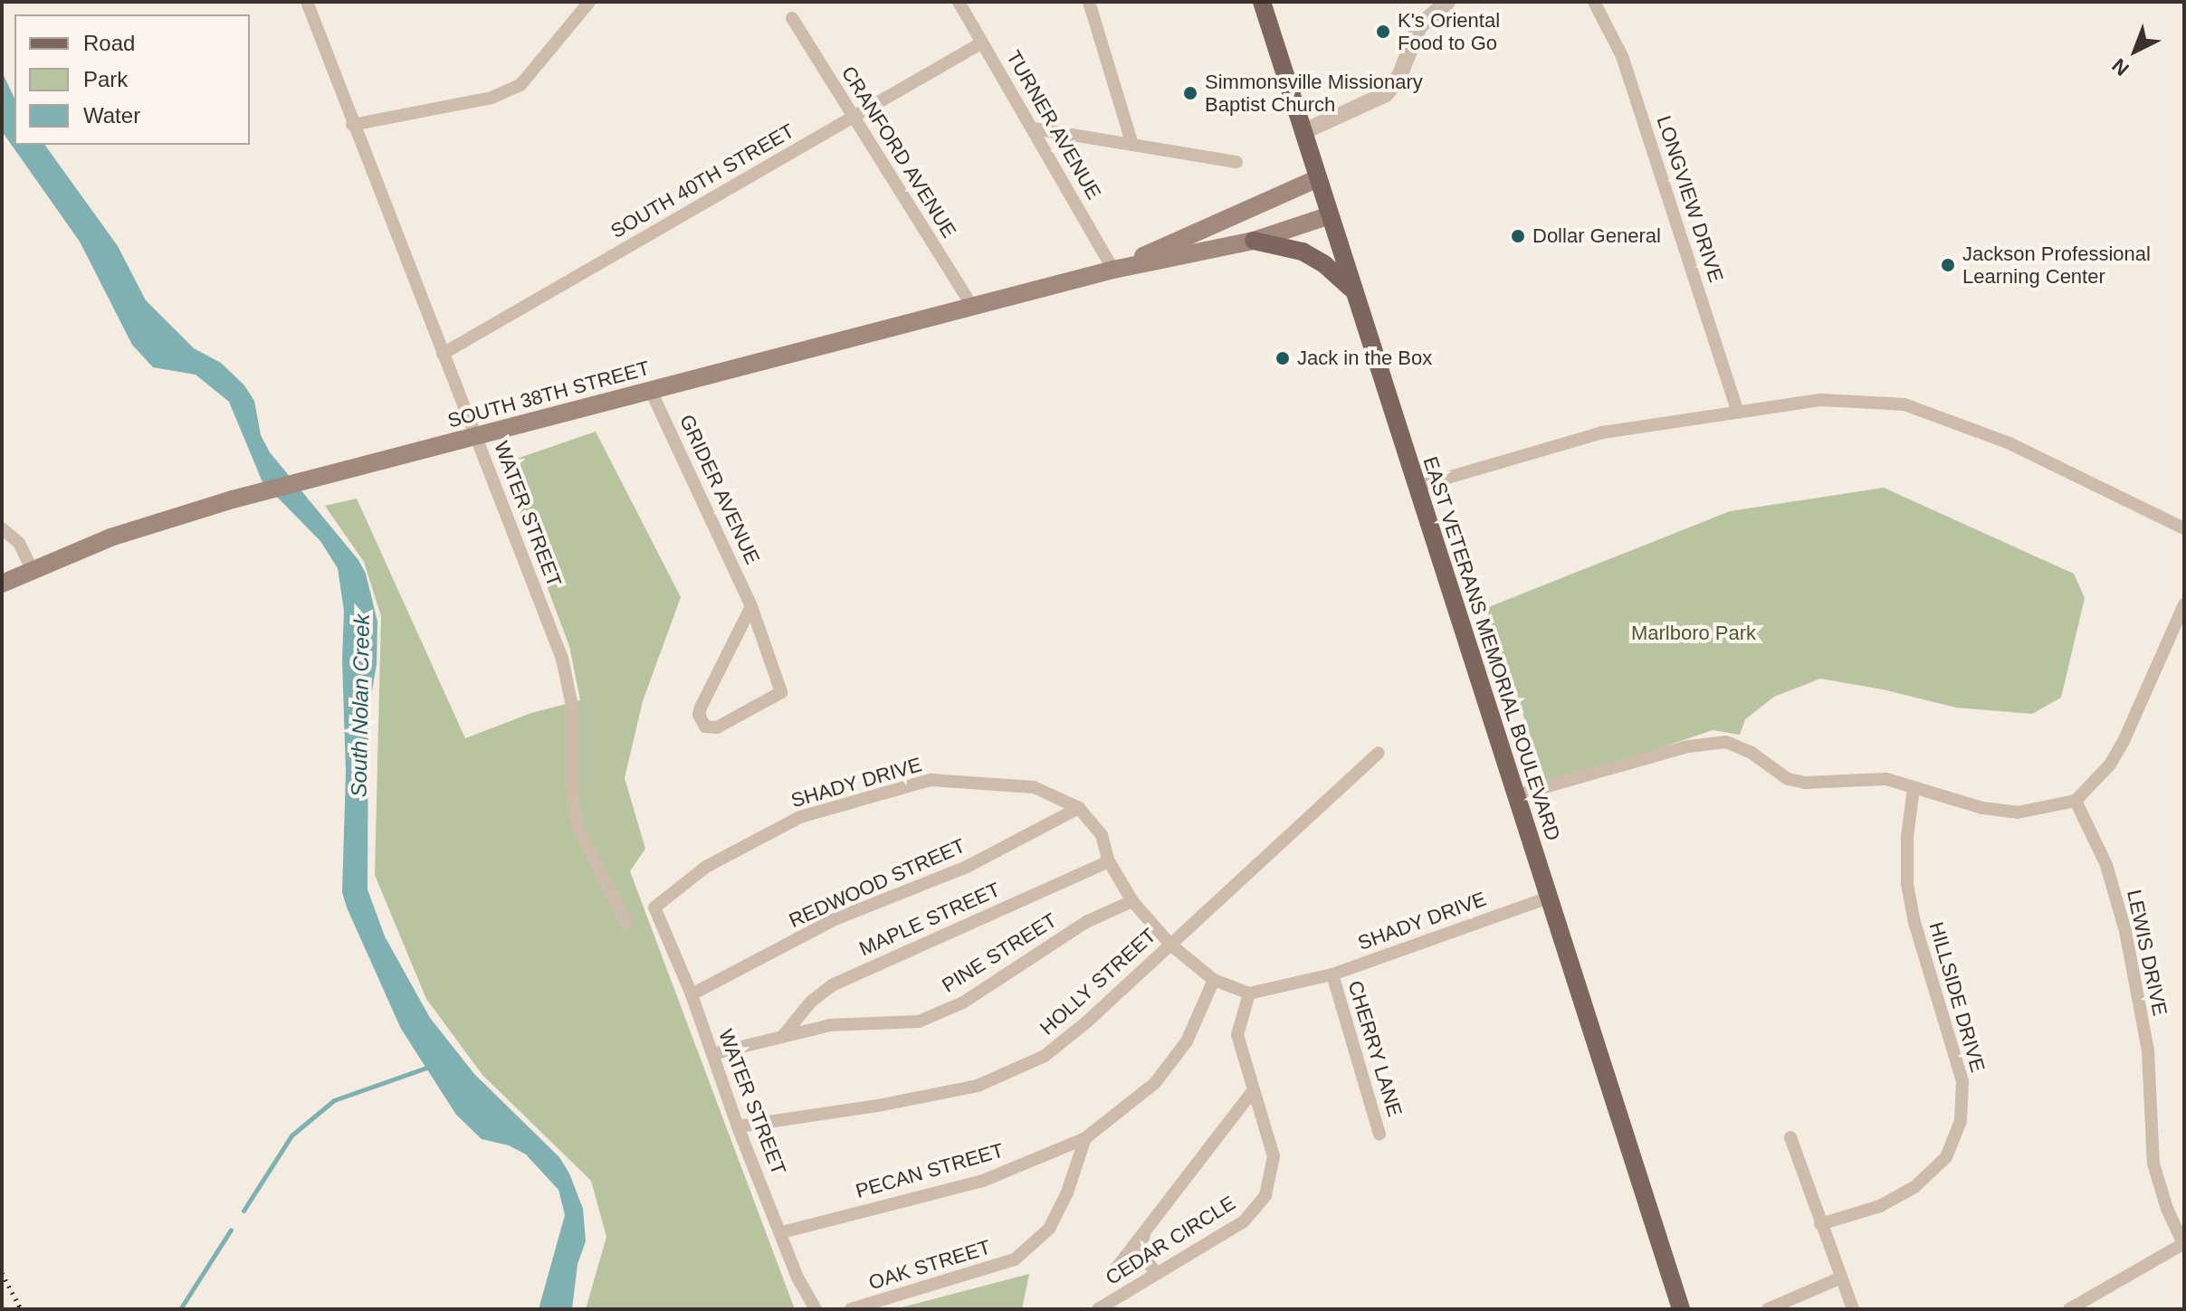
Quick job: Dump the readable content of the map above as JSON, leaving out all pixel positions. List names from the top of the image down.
{
  "streets": {
    "main road": ["SOUTH 38TH STREET", "EAST VETERANS MEMORIAL BOULEVARD"],
    "street": [
      "TURNER AVENUE",
      "CRANFORD AVENUE",
      "SOUTH 40TH STREET",
      "LONGVIEW DRIVE",
      "GRIDER AVENUE",
      "WATER STREET",
      "SHADY DRIVE",
      "REDWOOD STREET",
      "MAPLE STREET",
      "PINE STREET",
      "LEWIS DRIVE",
      "HOLLY STREET",
      "HILLSIDE DRIVE",
      "CHERRY LANE",
      "PECAN STREET",
      "CEDAR CIRCLE",
      "OAK STREET"
    ]
  },
  "crossings": [
    ["TURNER AVENUE", "SOUTH 40TH STREET"],
    ["TURNER AVENUE", "SOUTH 38TH STREET"],
    ["CRANFORD AVENUE", "SOUTH 40TH STREET"],
    ["CRANFORD AVENUE", "SOUTH 38TH STREET"],
    ["SOUTH 40TH STREET", "WATER STREET"],
    ["SOUTH 38TH STREET", "GRIDER AVENUE"],
    ["SOUTH 38TH STREET", "WATER STREET"],
    ["SOUTH 38TH STREET", "EAST VETERANS MEMORIAL BOULEVARD"],
    ["WATER STREET", "SHADY DRIVE"],
    ["WATER STREET", "REDWOOD STREET"],
    ["WATER STREET", "PINE STREET"],
    ["WATER STREET", "HOLLY STREET"],
    ["WATER STREET", "PECAN STREET"],
    ["EAST VETERANS MEMORIAL BOULEVARD", "SHADY DRIVE"],
    ["SHADY DRIVE", "REDWOOD STREET"],
    ["SHADY DRIVE", "MAPLE STREET"],
    ["SHADY DRIVE", "PINE STREET"],
    ["SHADY DRIVE", "HOLLY STREET"],
    ["SHADY DRIVE", "CHERRY LANE"],
    ["SHADY DRIVE", "CEDAR CIRCLE"],
    ["MAPLE STREET", "PINE STREET"],
    ["PECAN STREET", "OAK STREET"]
  ],
  "water": ["South Nolan Creek"],
  "parks": ["Marlboro Park"],
  "places": [
    "K's Oriental Food to Go",
    "Simmonsville Missionary Baptist Church",
    "Dollar General",
    "Jackson Professional Learning Center",
    "Jack in the Box"
  ],
  "legend": ["Road", "Park", "Water"],
  "north": "bottom left"
}
